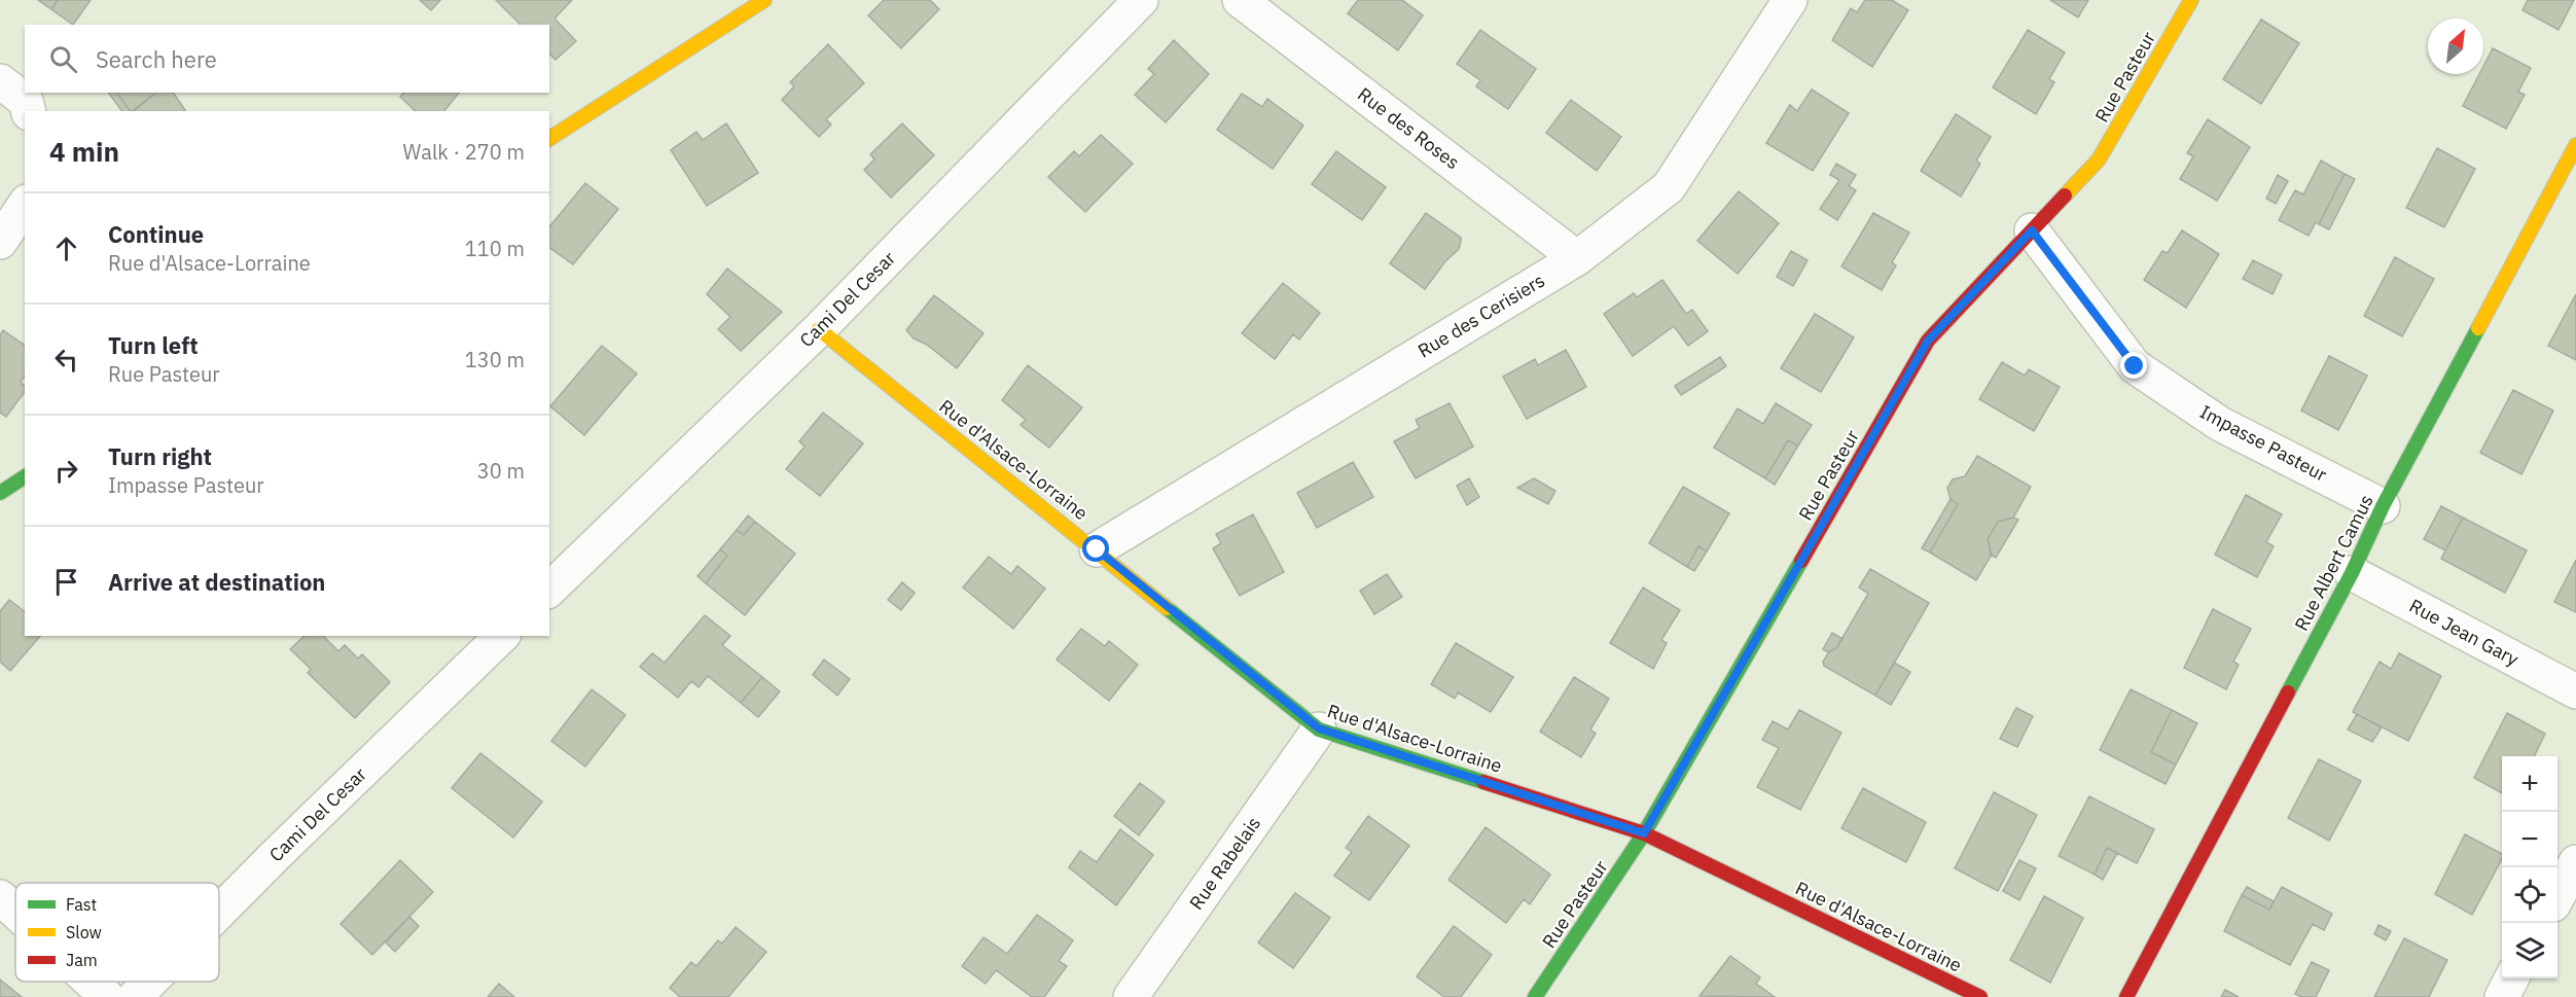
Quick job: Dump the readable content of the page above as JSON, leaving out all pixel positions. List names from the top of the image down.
{
  "streets": {
    "street": [
      "Rue Pasteur",
      "Rue des Roses",
      "Cami Del Cesar",
      "Rue des Cerisiers",
      "Impasse Pasteur",
      "Rue d'Alsace-Lorraine",
      "Rue Albert Camus",
      "Rue Jean Gary",
      "Rue Rabelais"
    ]
  },
  "crossings": [
    ["Rue Pasteur", "Impasse Pasteur"],
    ["Rue Pasteur", "Rue d'Alsace-Lorraine"],
    ["Rue des Roses", "Rue des Cerisiers"],
    ["Cami Del Cesar", "Rue d'Alsace-Lorraine"],
    ["Rue des Cerisiers", "Rue d'Alsace-Lorraine"],
    ["Impasse Pasteur", "Rue Albert Camus"],
    ["Rue d'Alsace-Lorraine", "Rue Rabelais"],
    ["Rue Albert Camus", "Rue Jean Gary"]
  ],
  "legend": ["Fast", "Slow", "Jam"],
  "north": "top right",
  "page": {
    "search": "Search here",
    "heading": ["4 min", "Walk · 270 m"],
    "list": [
      ["Continue", "Rue d'Alsace-Lorraine", "110 m"],
      ["Turn left", "Rue Pasteur", "130 m"],
      ["Turn right", "Impasse Pasteur", "30 m"],
      "Arrive at destination"
    ],
    "map_buttons": ["+", "−"]
  }
}
